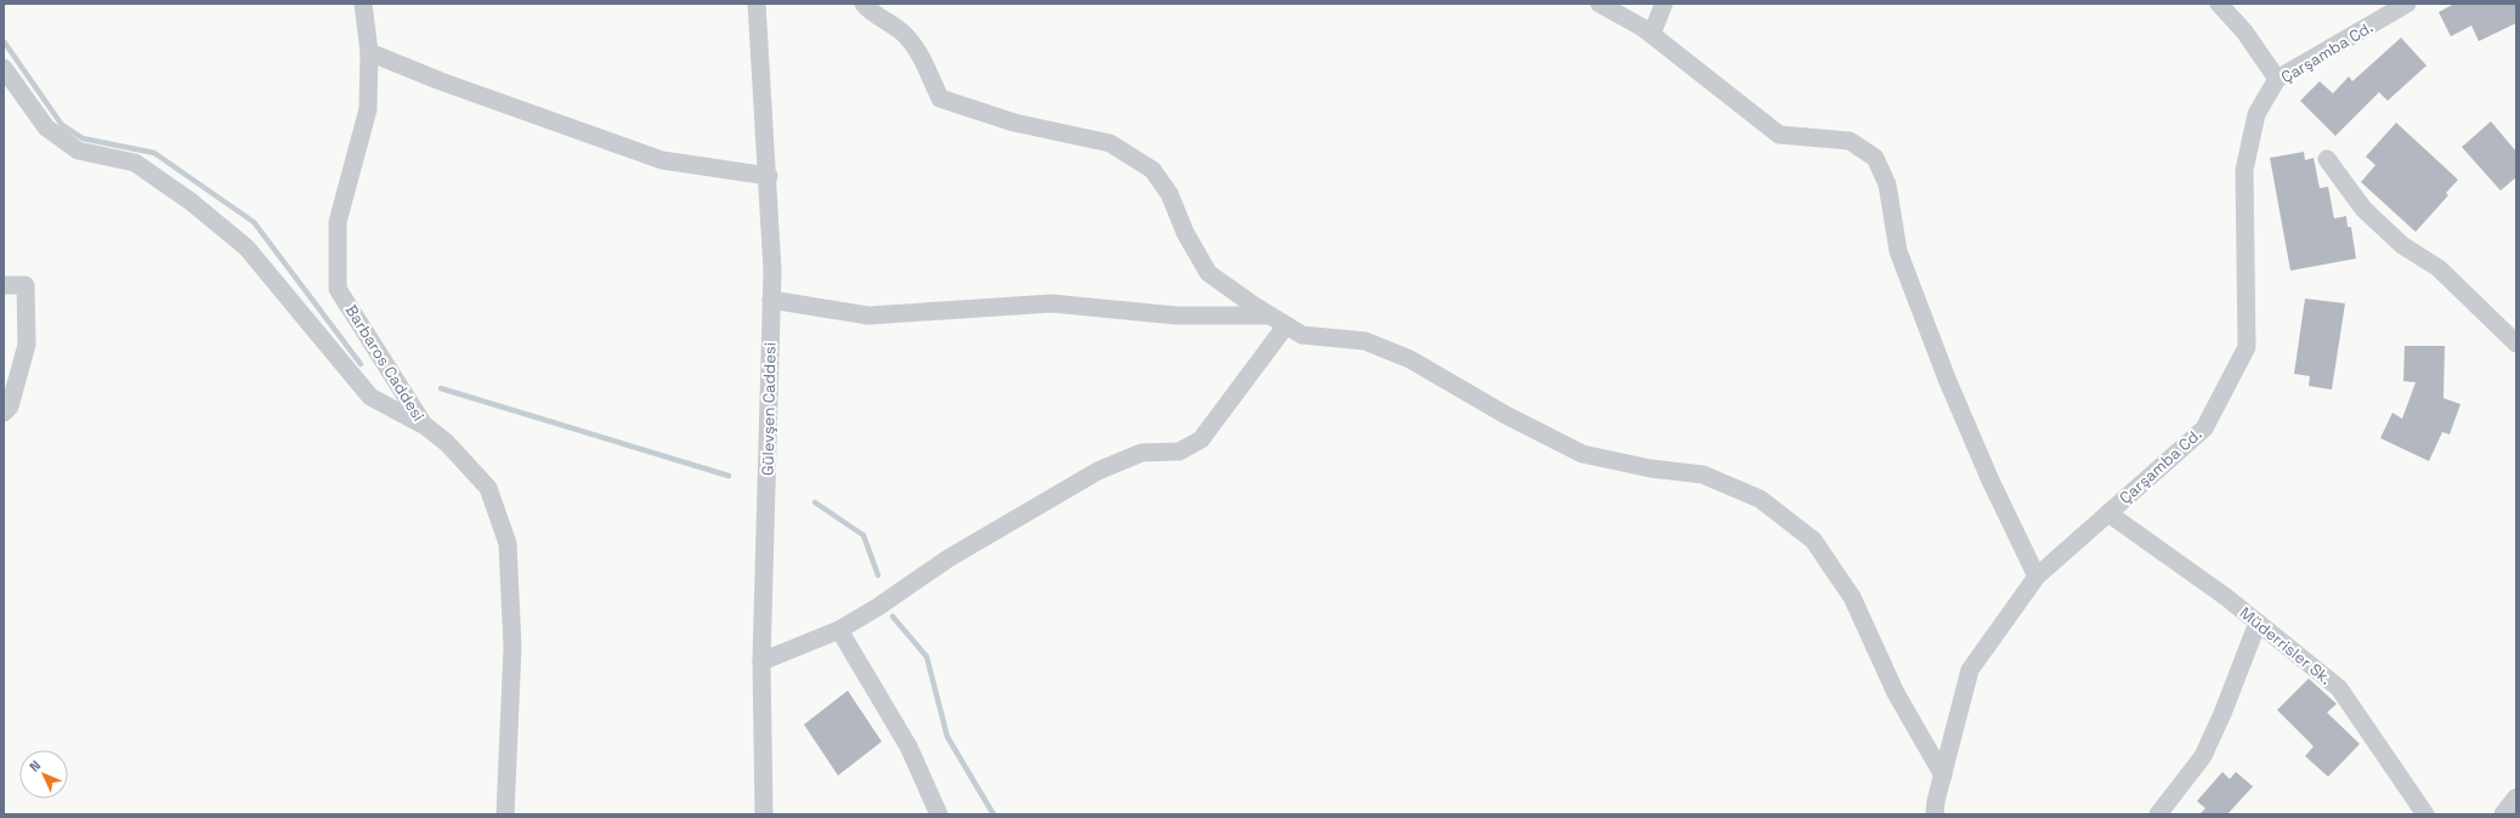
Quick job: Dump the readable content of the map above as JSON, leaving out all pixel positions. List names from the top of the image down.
{
  "streets": {
    "street": [
      "Çarşamba Cd.",
      "Barbaros Caddesi",
      "Gülevşen Caddesi",
      "Müderrisler Sk."
    ]
  },
  "crossings": [
    ["Çarşamba Cd.", "Müderrisler Sk."]
  ],
  "north": "top left"
}
